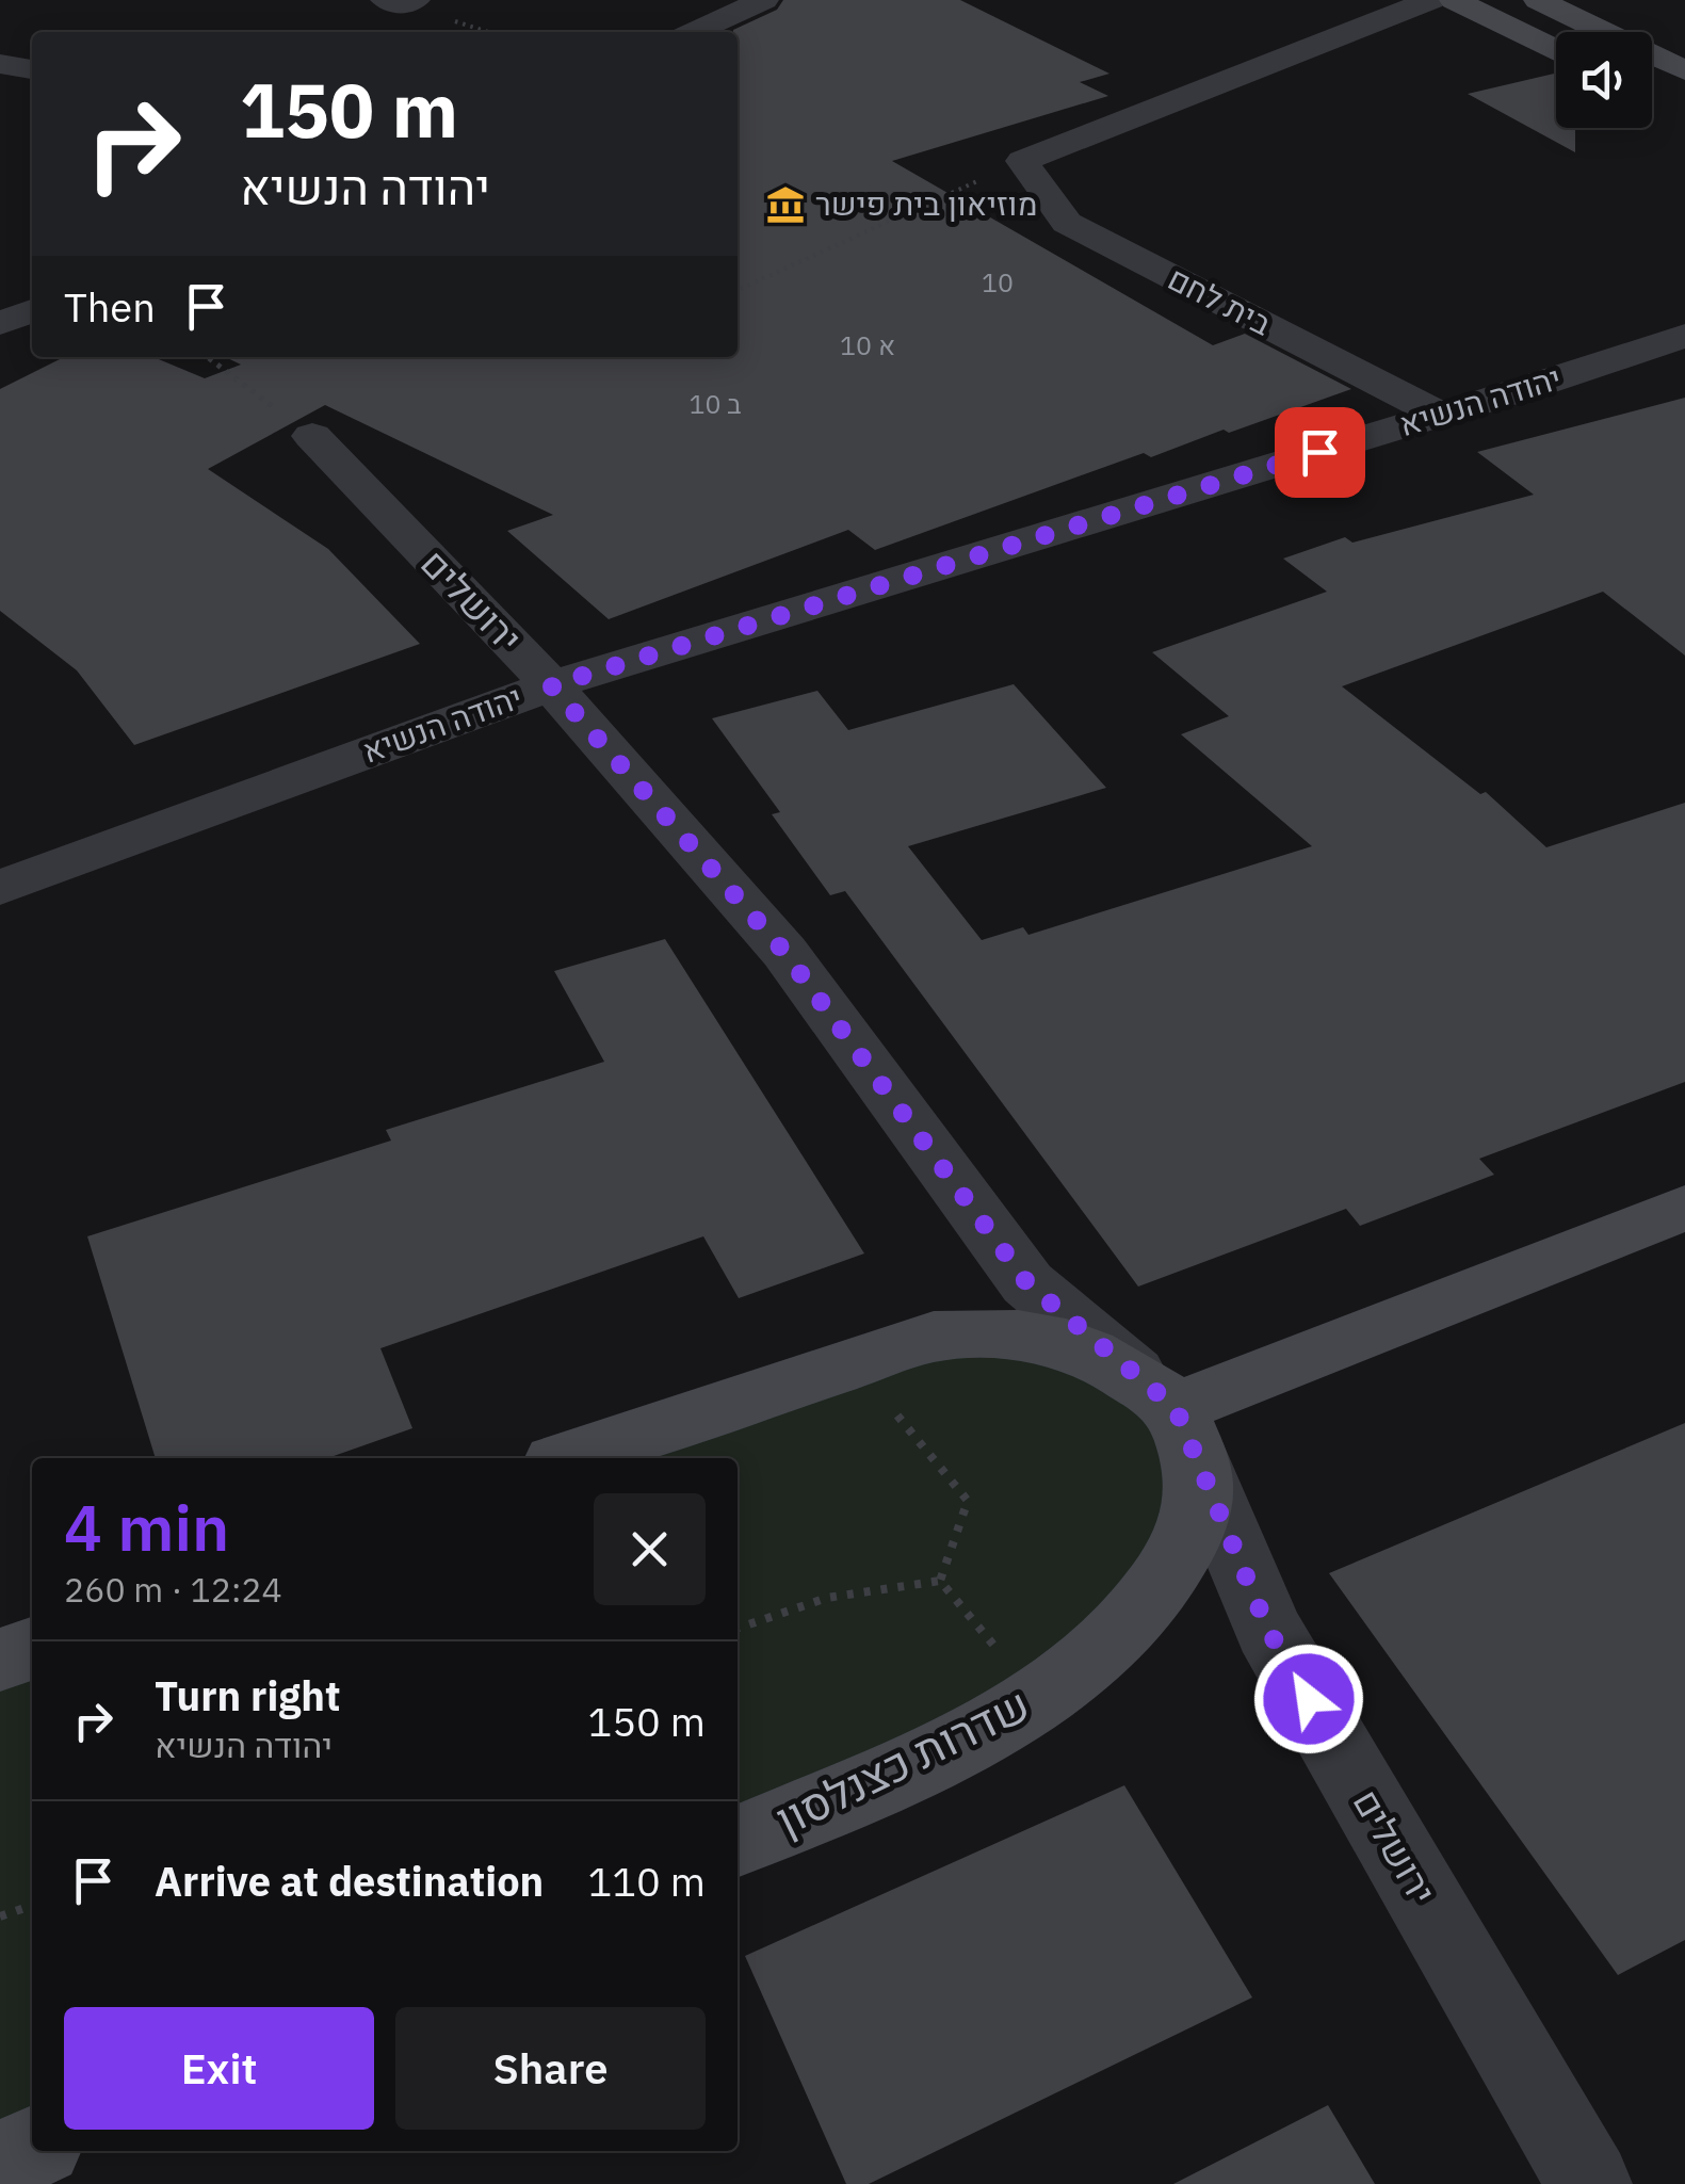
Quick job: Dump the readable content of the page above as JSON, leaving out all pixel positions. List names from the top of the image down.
{
  "streets": {
    "street": [
      "בית לחם",
      "יהודה הנשיא",
      "ירושלים",
      "שדרות כצנלסון"
    ]
  },
  "crossings": [
    ["בית לחם", "יהודה הנשיא"],
    ["יהודה הנשיא", "ירושלים"],
    ["ירושלים", "שדרות כצנלסון"]
  ],
  "places": {
    "museum": ["מוזיאון בית פישר"]
  },
  "house_numbers": ["10", "10 א", "10 ב"],
  "page": {
    "turn": ["150 m", "יהודה הנשיא"],
    "then": "Then",
    "heading": ["4 min", "260 m · 12:24"],
    "list": [
      {
        "name": "Turn right",
        "note": "יהודה הנשיא",
        "value": "150 m"
      },
      {
        "name": "Arrive at destination",
        "value": "110 m"
      }
    ],
    "buttons": ["Exit", "Share"]
  }
}
